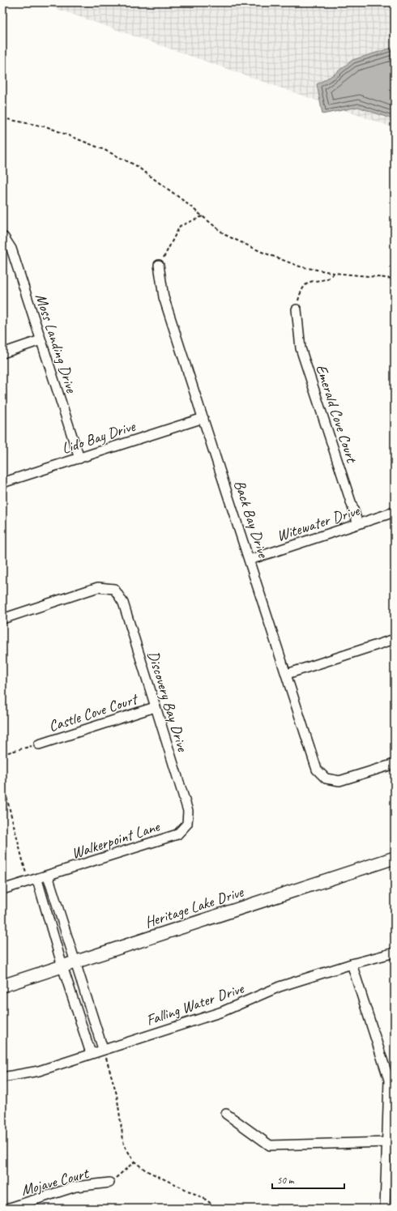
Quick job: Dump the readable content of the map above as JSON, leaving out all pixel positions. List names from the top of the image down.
{
  "streets": {
    "street": [
      "Moss Landing Drive",
      "Emerald Cove Court",
      "Lido Bay Drive",
      "Back Bay Drive",
      "Witewater Drive",
      "Discovery Bay Drive",
      "Castle Cove Court",
      "Walkerpoint Lane",
      "Heritage Lake Drive",
      "Falling Water Drive",
      "Mojave Court"
    ]
  },
  "crossings": [
    ["Moss Landing Drive", "Lido Bay Drive"],
    ["Emerald Cove Court", "Witewater Drive"],
    ["Lido Bay Drive", "Back Bay Drive"],
    ["Back Bay Drive", "Witewater Drive"],
    ["Discovery Bay Drive", "Castle Cove Court"],
    ["Discovery Bay Drive", "Walkerpoint Lane"]
  ],
  "scale_bar": "50 m"
}
